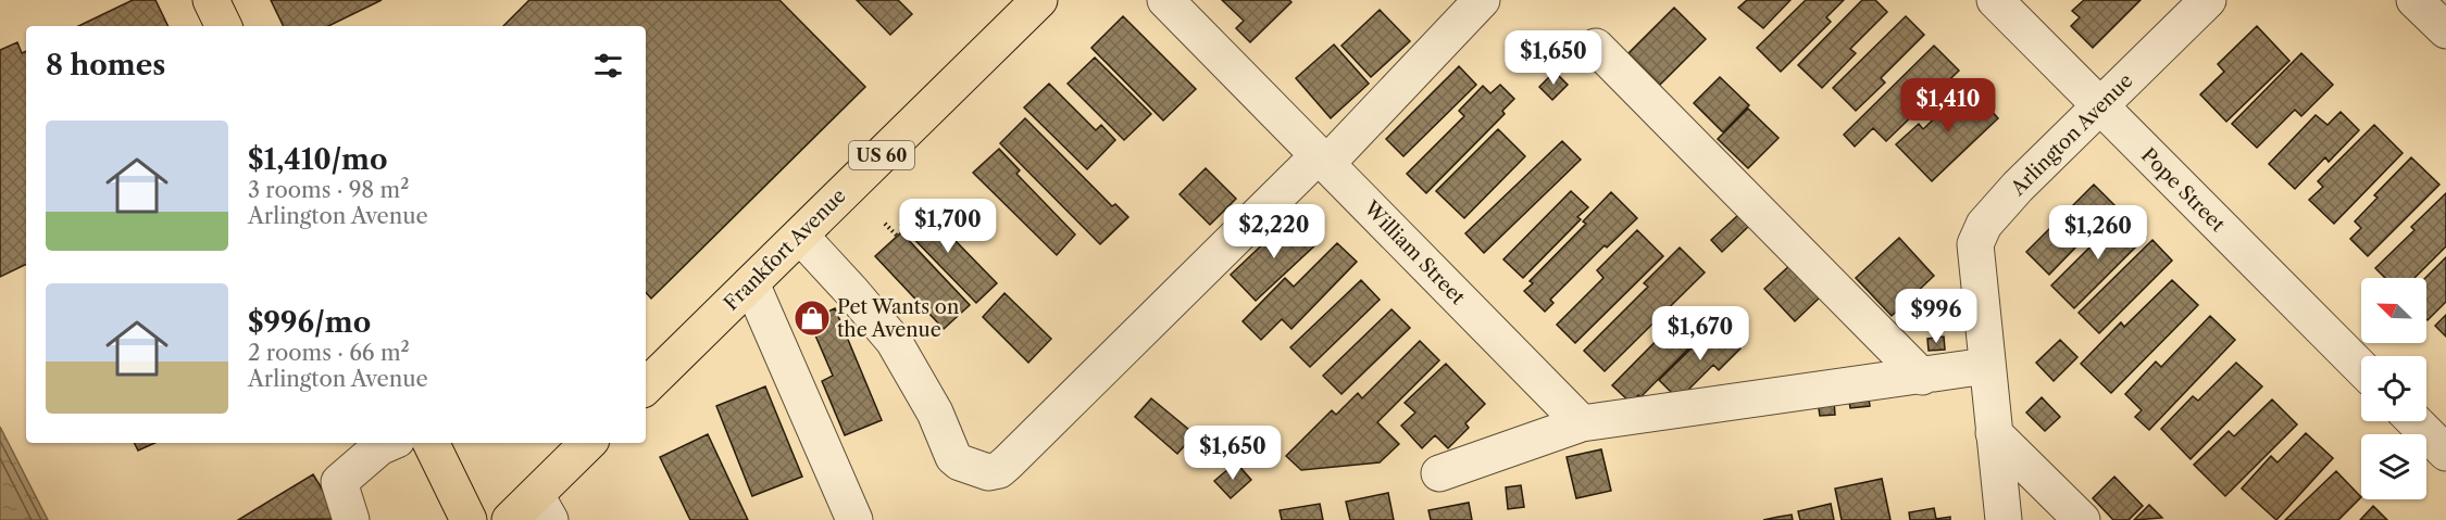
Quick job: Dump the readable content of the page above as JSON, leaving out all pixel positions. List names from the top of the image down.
{
  "streets": {
    "main road": ["US 60", "Frankfort Avenue"],
    "street": ["Arlington Avenue", "Pope Street", "William Street"]
  },
  "crossings": [
    ["Arlington Avenue", "Pope Street"]
  ],
  "places": {
    "shop": ["Pet Wants on the Avenue"]
  },
  "north": "top left",
  "page": {
    "heading": "8 homes",
    "price": [
      "$1,650",
      "$1,410",
      "$1,700",
      "$2,220",
      "$1,260",
      "$996",
      "$1,670",
      "$1,650"
    ],
    "list": [
      {
        "name": "$1,410/mo",
        "note": "3 rooms · 98 m² · Arlington Avenue"
      },
      {
        "name": "$996/mo",
        "note": "2 rooms · 66 m² · Arlington Avenue"
      }
    ]
  }
}
